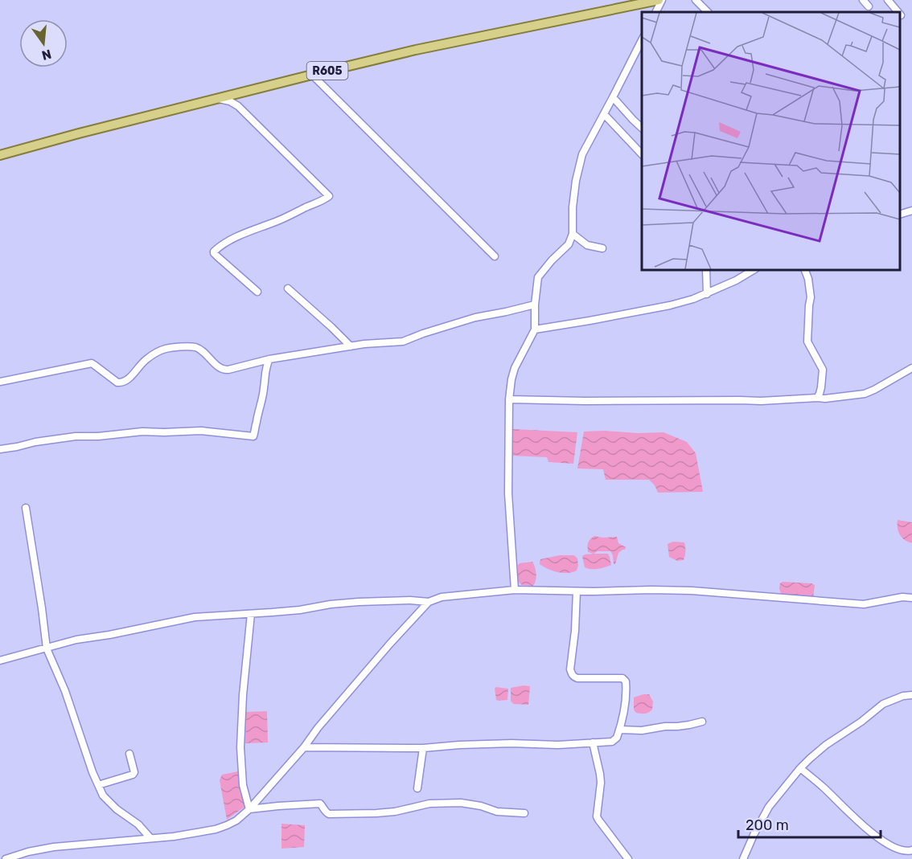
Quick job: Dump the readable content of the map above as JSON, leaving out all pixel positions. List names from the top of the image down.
{
  "streets": {
    "main road": ["R605"]
  },
  "scale_bar": "200 m",
  "north": "bottom"
}
